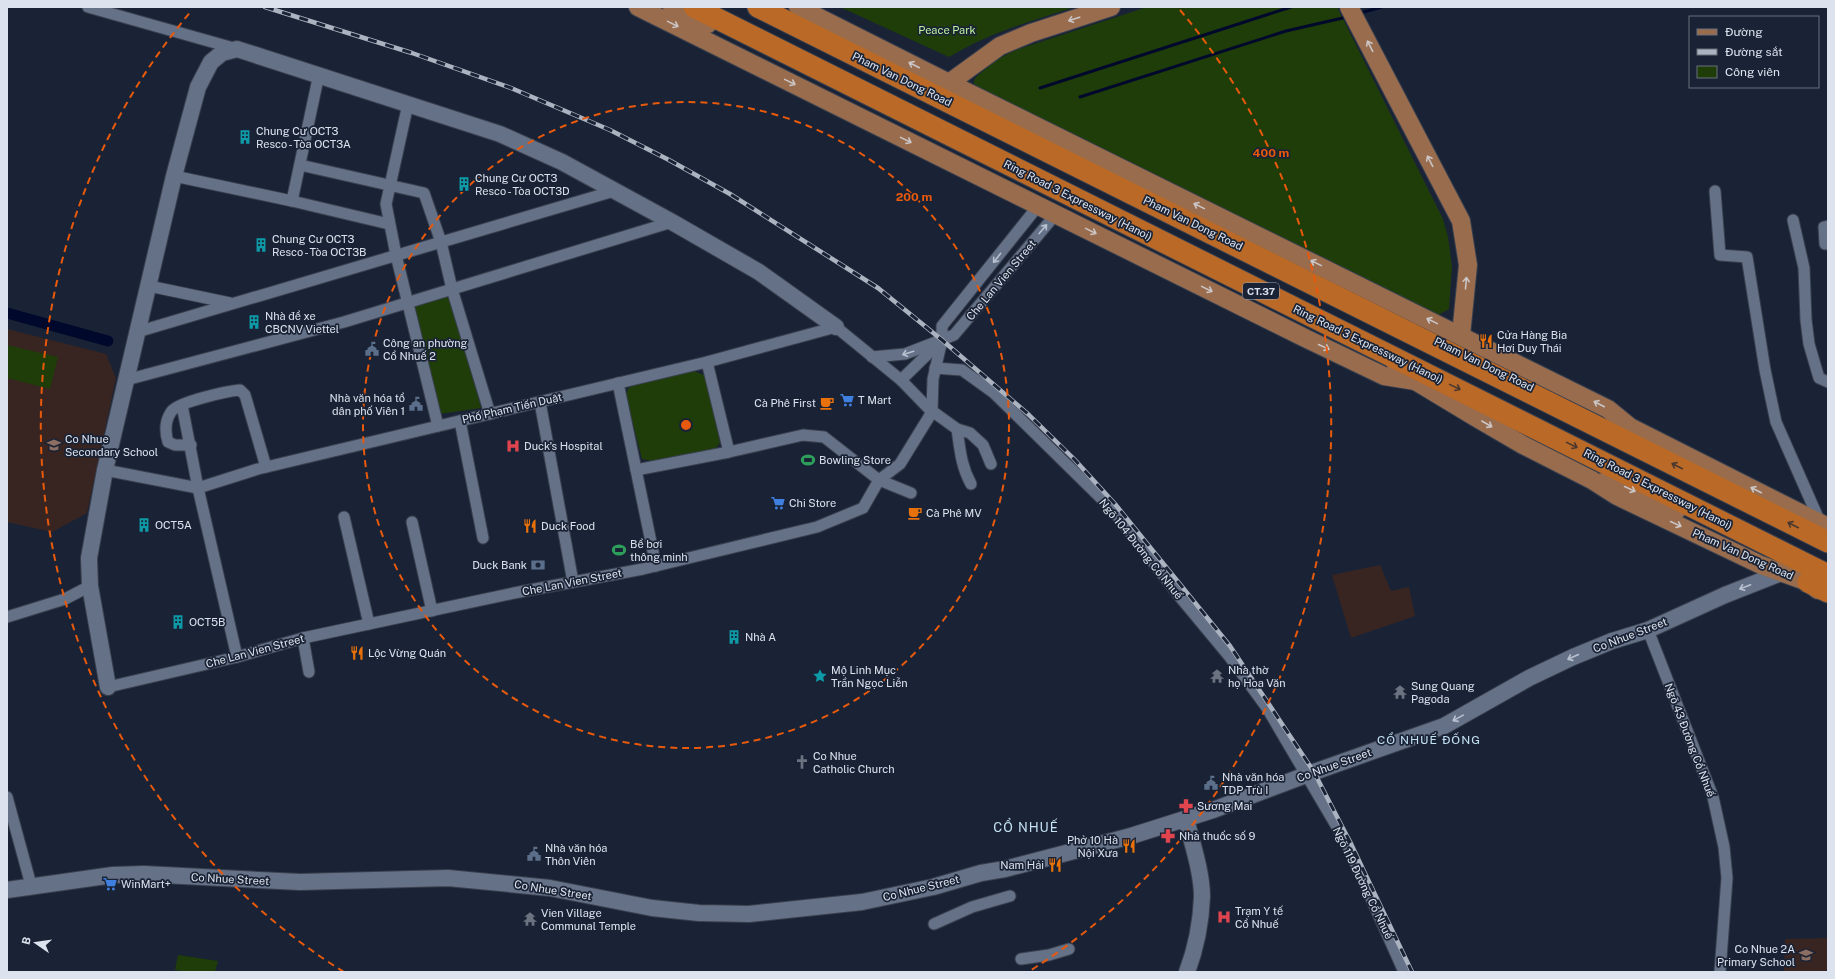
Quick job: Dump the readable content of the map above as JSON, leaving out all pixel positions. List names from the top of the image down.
{
  "streets": {
    "highway": ["Ring Road 3 Expressway (Hanoi)", "CT.37"],
    "main road": ["Pham Van Dong Road", "Co Nhue Street"],
    "street": [
      "Che Lan Vien Street",
      "Phố Phạm Tiến Duật",
      "Ngõ 104 Đường Cổ Nhuế",
      "Ngõ 43 Đường Cổ Nhuế",
      "Ngõ 119 Đường Cổ Nhuế"
    ]
  },
  "crossings": [
    ["Pham Van Dong Road", "Che Lan Vien Street"],
    ["Pham Van Dong Road", "CT.37"],
    ["Pham Van Dong Road", "Co Nhue Street"],
    ["Ngõ 104 Đường Cổ Nhuế", "Co Nhue Street"],
    ["Ngõ 104 Đường Cổ Nhuế", "Ngõ 119 Đường Cổ Nhuế"],
    ["Co Nhue Street", "Ngõ 43 Đường Cổ Nhuế"],
    ["Co Nhue Street", "Ngõ 119 Đường Cổ Nhuế"]
  ],
  "districts": ["CỔ NHUẾ ĐỐNG", "CỔ NHUẾ"],
  "parks": ["Peace Park"],
  "places": {
    "building": [
      "Chung Cư OCT3 Resco - Tòa OCT3A",
      "Chung Cư OCT3 Resco - Tòa OCT3D",
      "Chung Cư OCT3 Resco - Tòa OCT3B",
      "Nhà để xe CBCNV Viettel",
      "OCT5A",
      "OCT5B",
      "Nhà A"
    ],
    "restaurant": [
      "Cửa Hàng Bia Hơi Duy Thái",
      "Duck Food",
      "Lộc Vừng Quán",
      "Phở 10 Hà Nội Xưa",
      "Nam Hải"
    ],
    "public building": [
      "Công an phường Cổ Nhuế 2",
      "Nhà văn hóa tổ dân phố Viên 1",
      "Nhà văn hóa TDP Trù I",
      "Nhà văn hóa Thôn Viên"
    ],
    "supermarket": ["T Mart", "Chi Store", "WinMart+"],
    "cafe": ["Cà Phê First", "Cà Phê MV"],
    "school or university": ["Co Nhue Secondary School", "Co Nhue 2A Primary School"],
    "hospital": ["Duck's Hospital", "Trạm Y tế Cổ Nhuế"],
    "sports": ["Bowling Store", "Bể bơi thông minh"],
    "bank": ["Duck Bank"],
    "place": ["Mộ Linh Mục Trần Ngọc Liễn"],
    "temple": ["Nhà thờ họ Hoa Văn", "Sung Quang Pagoda", "Vien Village Communal Temple"],
    "church": ["Co Nhue Catholic Church"],
    "pharmacy": ["Sương Mai", "Nhà thuốc số 9"]
  },
  "legend": ["Đường", "Đường sắt", "Công viên"],
  "north": "left",
  "rings": ["400 m", "200 m"]
}
